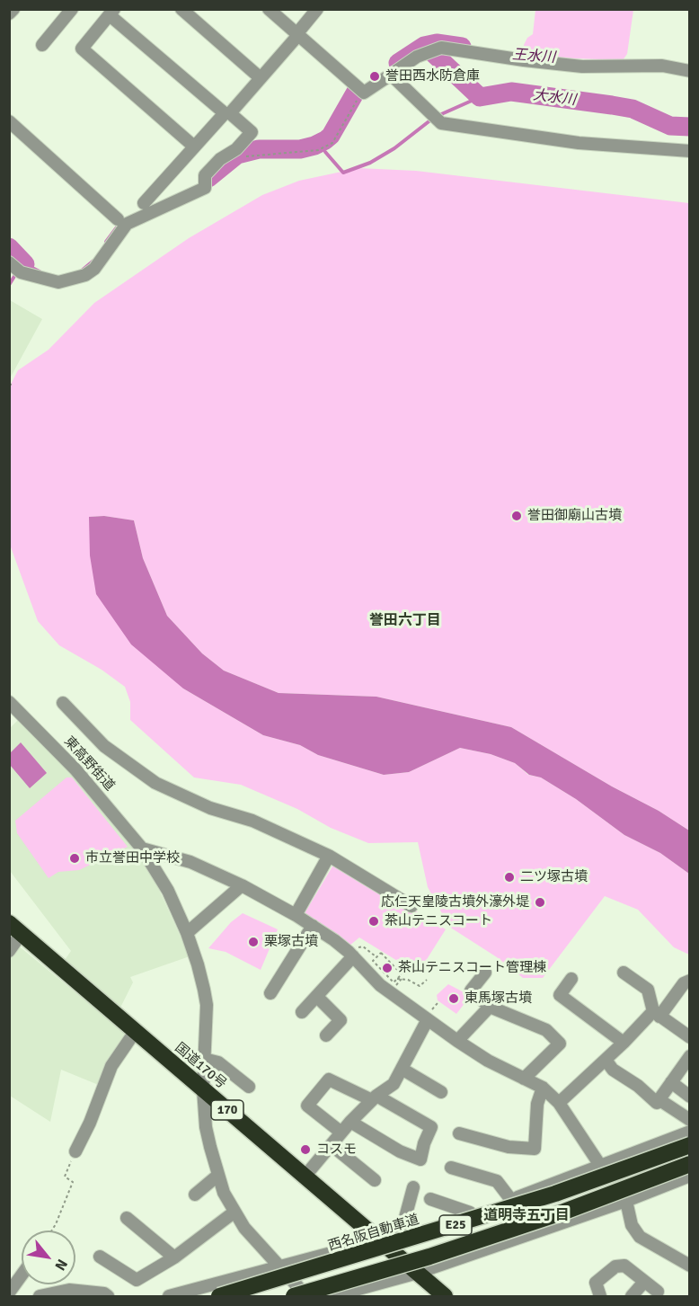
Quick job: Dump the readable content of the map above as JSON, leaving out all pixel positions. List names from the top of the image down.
{
  "streets": {
    "highway": [
      "国道170号",
      "170",
      "E25",
      "西名阪自動車道"
    ],
    "street": ["東高野街道"]
  },
  "crossings": [
    ["東高野街道", "国道170号"]
  ],
  "districts": ["誉田六丁目", "道明寺五丁目"],
  "water": ["王水川", "大水川"],
  "places": [
    "誉田西水防倉庫",
    "誉田御廟山古墳",
    "市立誉田中学校",
    "二ツ塚古墳",
    "応仁天皇陵古墳外濠外堤",
    "茶山テニスコート",
    "栗塚古墳",
    "茶山テニスコート管理棟",
    "東馬塚古墳",
    "コスモ"
  ],
  "north": "bottom right"
}
